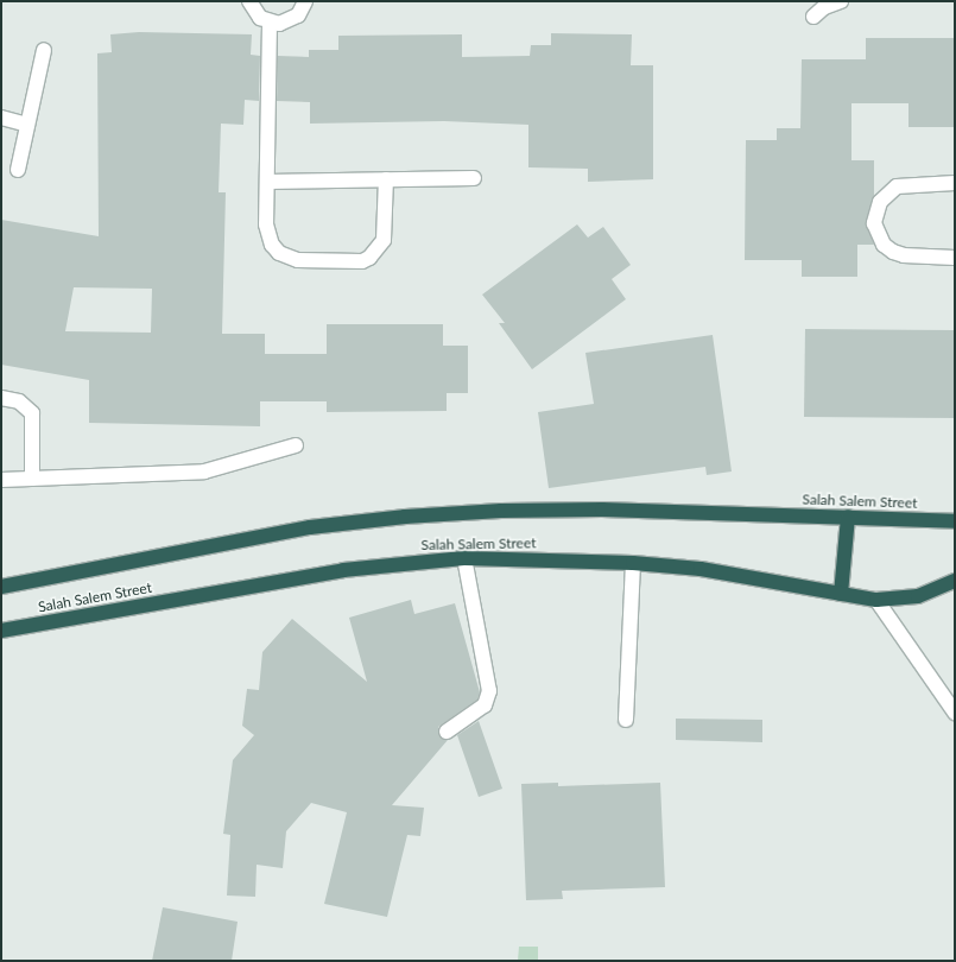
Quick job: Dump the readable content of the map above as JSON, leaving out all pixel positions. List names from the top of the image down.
{
  "streets": {
    "highway": ["Salah Salem Street"]
  }
}
